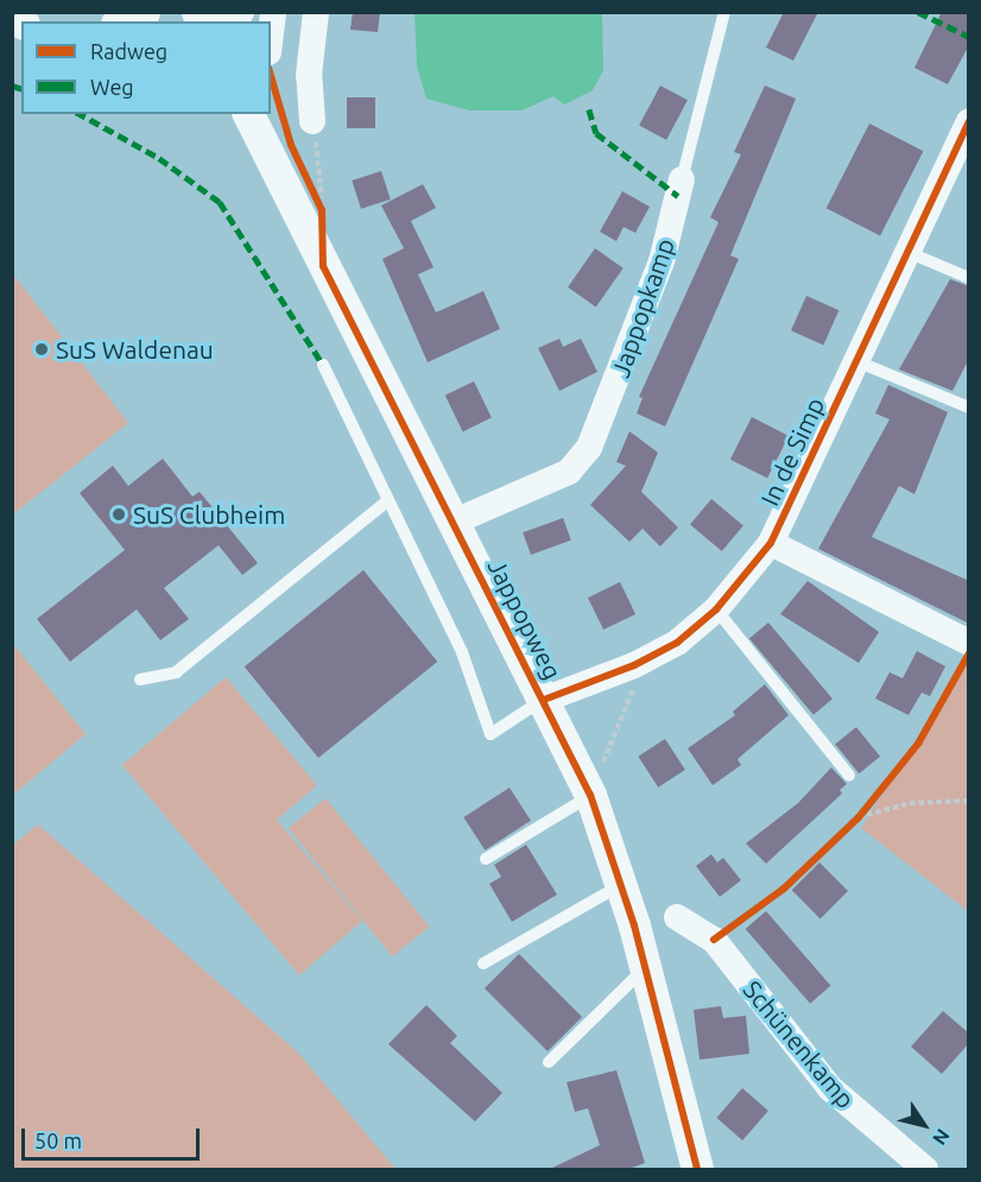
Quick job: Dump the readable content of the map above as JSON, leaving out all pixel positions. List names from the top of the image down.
{
  "streets": {
    "street": [
      "Jappopkamp",
      "In de Simp",
      "Jappopweg",
      "Schünenkamp"
    ]
  },
  "crossings": [
    ["Jappopkamp", "Jappopweg"],
    ["In de Simp", "Jappopweg"]
  ],
  "places": ["SuS Waldenau", "SuS Clubheim"],
  "legend": ["Radweg", "Weg"],
  "scale_bar": "50 m",
  "north": "bottom right"
}
